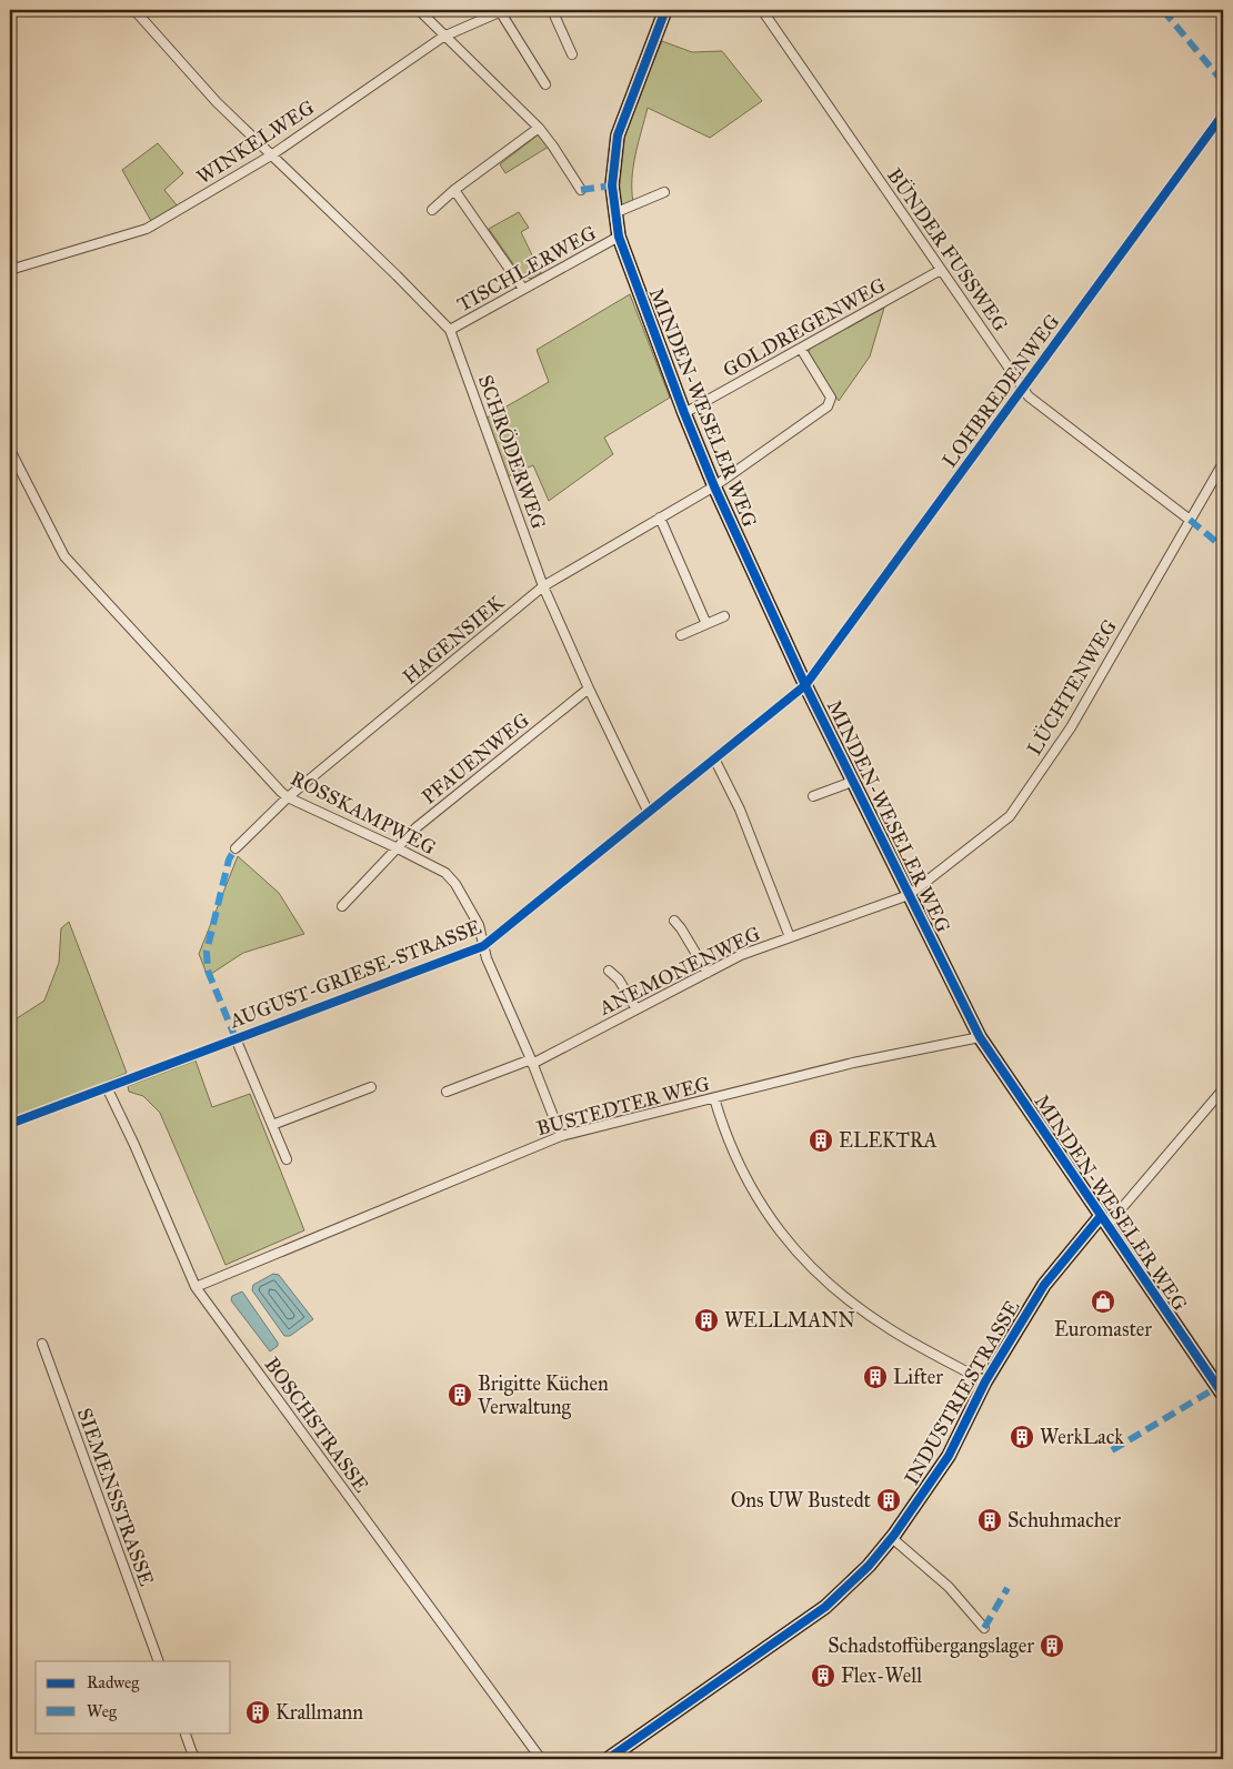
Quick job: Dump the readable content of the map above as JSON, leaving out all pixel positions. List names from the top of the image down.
{
  "streets": {
    "street": [
      "WINKELWEG",
      "BÜNDER FUSSWEG",
      "TISCHLERWEG",
      "GOLDREGENWEG",
      "LOHBREDENWEG",
      "MINDEN-WESELER WEG",
      "SCHRÖDERWEG",
      "HAGENSIEK",
      "LÜCHTENWEG",
      "PFAUENWEG",
      "ROSSKAMPWEG",
      "ANEMONENWEG",
      "AUGUST-GRIESE-STRASSE",
      "BUSTEDTER WEG",
      "INDUSTRIESTRASSE",
      "BOSCHSTRASSE",
      "SIEMENSSTRASSE"
    ]
  },
  "crossings": [
    ["WINKELWEG", "SCHRÖDERWEG"],
    ["BÜNDER FUSSWEG", "GOLDREGENWEG"],
    ["BÜNDER FUSSWEG", "LOHBREDENWEG"],
    ["BÜNDER FUSSWEG", "LÜCHTENWEG"],
    ["TISCHLERWEG", "MINDEN-WESELER WEG"],
    ["TISCHLERWEG", "SCHRÖDERWEG"],
    ["GOLDREGENWEG", "MINDEN-WESELER WEG"],
    ["GOLDREGENWEG", "HAGENSIEK"],
    ["LOHBREDENWEG", "MINDEN-WESELER WEG"],
    ["LOHBREDENWEG", "AUGUST-GRIESE-STRASSE"],
    ["MINDEN-WESELER WEG", "HAGENSIEK"],
    ["MINDEN-WESELER WEG", "LÜCHTENWEG"],
    ["MINDEN-WESELER WEG", "ANEMONENWEG"],
    ["MINDEN-WESELER WEG", "AUGUST-GRIESE-STRASSE"],
    ["MINDEN-WESELER WEG", "BUSTEDTER WEG"],
    ["MINDEN-WESELER WEG", "INDUSTRIESTRASSE"],
    ["SCHRÖDERWEG", "HAGENSIEK"],
    ["SCHRÖDERWEG", "PFAUENWEG"],
    ["SCHRÖDERWEG", "AUGUST-GRIESE-STRASSE"],
    ["HAGENSIEK", "ROSSKAMPWEG"],
    ["LÜCHTENWEG", "ANEMONENWEG"],
    ["PFAUENWEG", "ROSSKAMPWEG"],
    ["ROSSKAMPWEG", "ANEMONENWEG"],
    ["ROSSKAMPWEG", "AUGUST-GRIESE-STRASSE"],
    ["ROSSKAMPWEG", "BUSTEDTER WEG"],
    ["AUGUST-GRIESE-STRASSE", "BOSCHSTRASSE"],
    ["BUSTEDTER WEG", "BOSCHSTRASSE"]
  ],
  "places": {
    "building": [
      "ELEKTRA",
      "WELLMANN",
      "Lifter",
      "Brigitte Küchen Verwaltung",
      "WerkLack",
      "Ons UW Bustedt",
      "Schuhmacher",
      "Schadstoffübergangslager",
      "Flex-Well",
      "Krallmann"
    ],
    "shop": ["Euromaster"]
  },
  "legend": ["Radweg", "Weg"]
}
